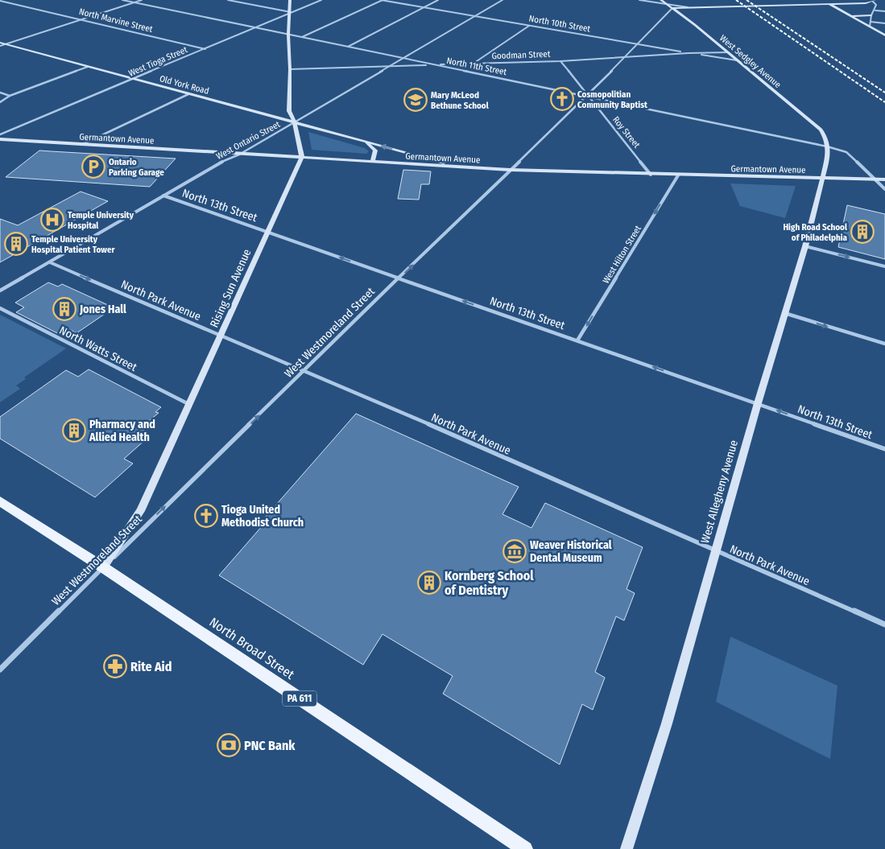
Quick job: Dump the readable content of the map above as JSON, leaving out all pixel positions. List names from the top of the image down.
{
  "streets": {
    "main road": ["North Broad Street", "PA 611"],
    "street": [
      "North Marvine Street",
      "North 10th Street",
      "Goodman Street",
      "West Tioga Street",
      "West Sedgley Avenue",
      "North 11th Street",
      "Old York Road",
      "Roy Street",
      "Germantown Avenue",
      "West Ontario Street",
      "North 13th Street",
      "West Hilton Street",
      "Rising Sun Avenue",
      "North Park Avenue",
      "West Westmoreland Street",
      "North Watts Street",
      "West Allegheny Avenue"
    ]
  },
  "crossings": [
    ["North Marvine Street", "West Tioga Street"],
    ["North 10th Street", "Goodman Street"],
    ["North 10th Street", "West Sedgley Avenue"],
    ["North 10th Street", "West Ontario Street"],
    ["North 10th Street", "West Westmoreland Street"],
    ["Goodman Street", "West Sedgley Avenue"],
    ["Goodman Street", "North 11th Street"],
    ["Goodman Street", "Roy Street"],
    ["Goodman Street", "West Ontario Street"],
    ["Goodman Street", "West Westmoreland Street"],
    ["West Tioga Street", "North 11th Street"],
    ["West Tioga Street", "Old York Road"],
    ["West Sedgley Avenue", "West Westmoreland Street"],
    ["West Sedgley Avenue", "West Allegheny Avenue"],
    ["North 11th Street", "Roy Street"],
    ["North 11th Street", "West Ontario Street"],
    ["North 11th Street", "West Westmoreland Street"],
    ["North 11th Street", "West Allegheny Avenue"],
    ["Old York Road", "Germantown Avenue"],
    ["Old York Road", "West Ontario Street"],
    ["Roy Street", "Germantown Avenue"],
    ["Roy Street", "West Westmoreland Street"],
    ["Germantown Avenue", "West Ontario Street"],
    ["Germantown Avenue", "West Hilton Street"],
    ["Germantown Avenue", "Rising Sun Avenue"],
    ["Germantown Avenue", "West Westmoreland Street"],
    ["Germantown Avenue", "West Allegheny Avenue"],
    ["West Ontario Street", "North 13th Street"],
    ["West Ontario Street", "North Park Avenue"],
    ["North 13th Street", "West Hilton Street"],
    ["North 13th Street", "Rising Sun Avenue"],
    ["North 13th Street", "West Westmoreland Street"],
    ["North 13th Street", "West Allegheny Avenue"],
    ["Rising Sun Avenue", "North Park Avenue"],
    ["Rising Sun Avenue", "West Westmoreland Street"],
    ["Rising Sun Avenue", "North Watts Street"],
    ["Rising Sun Avenue", "North Broad Street"],
    ["North Park Avenue", "West Westmoreland Street"],
    ["North Park Avenue", "West Allegheny Avenue"],
    ["West Westmoreland Street", "North Broad Street"]
  ],
  "one_way": ["North 13th Street", "West Hilton Street", "West Westmoreland Street"],
  "places": {
    "church": ["Cosmopolitian Community Baptist", "Tioga United Methodist Church"],
    "school or university": ["Mary McLeod Bethune School"],
    "parking": ["Ontario Parking Garage"],
    "hospital": ["Temple University Hospital"],
    "building": [
      "High Road School of Philadelphia",
      "Temple University Hospital Patient Tower",
      "Jones Hall",
      "Pharmacy and Allied Health",
      "Kornberg School of Dentistry"
    ],
    "museum": ["Weaver Historical Dental Museum"],
    "pharmacy": ["Rite Aid"],
    "bank": ["PNC Bank"]
  }
}
